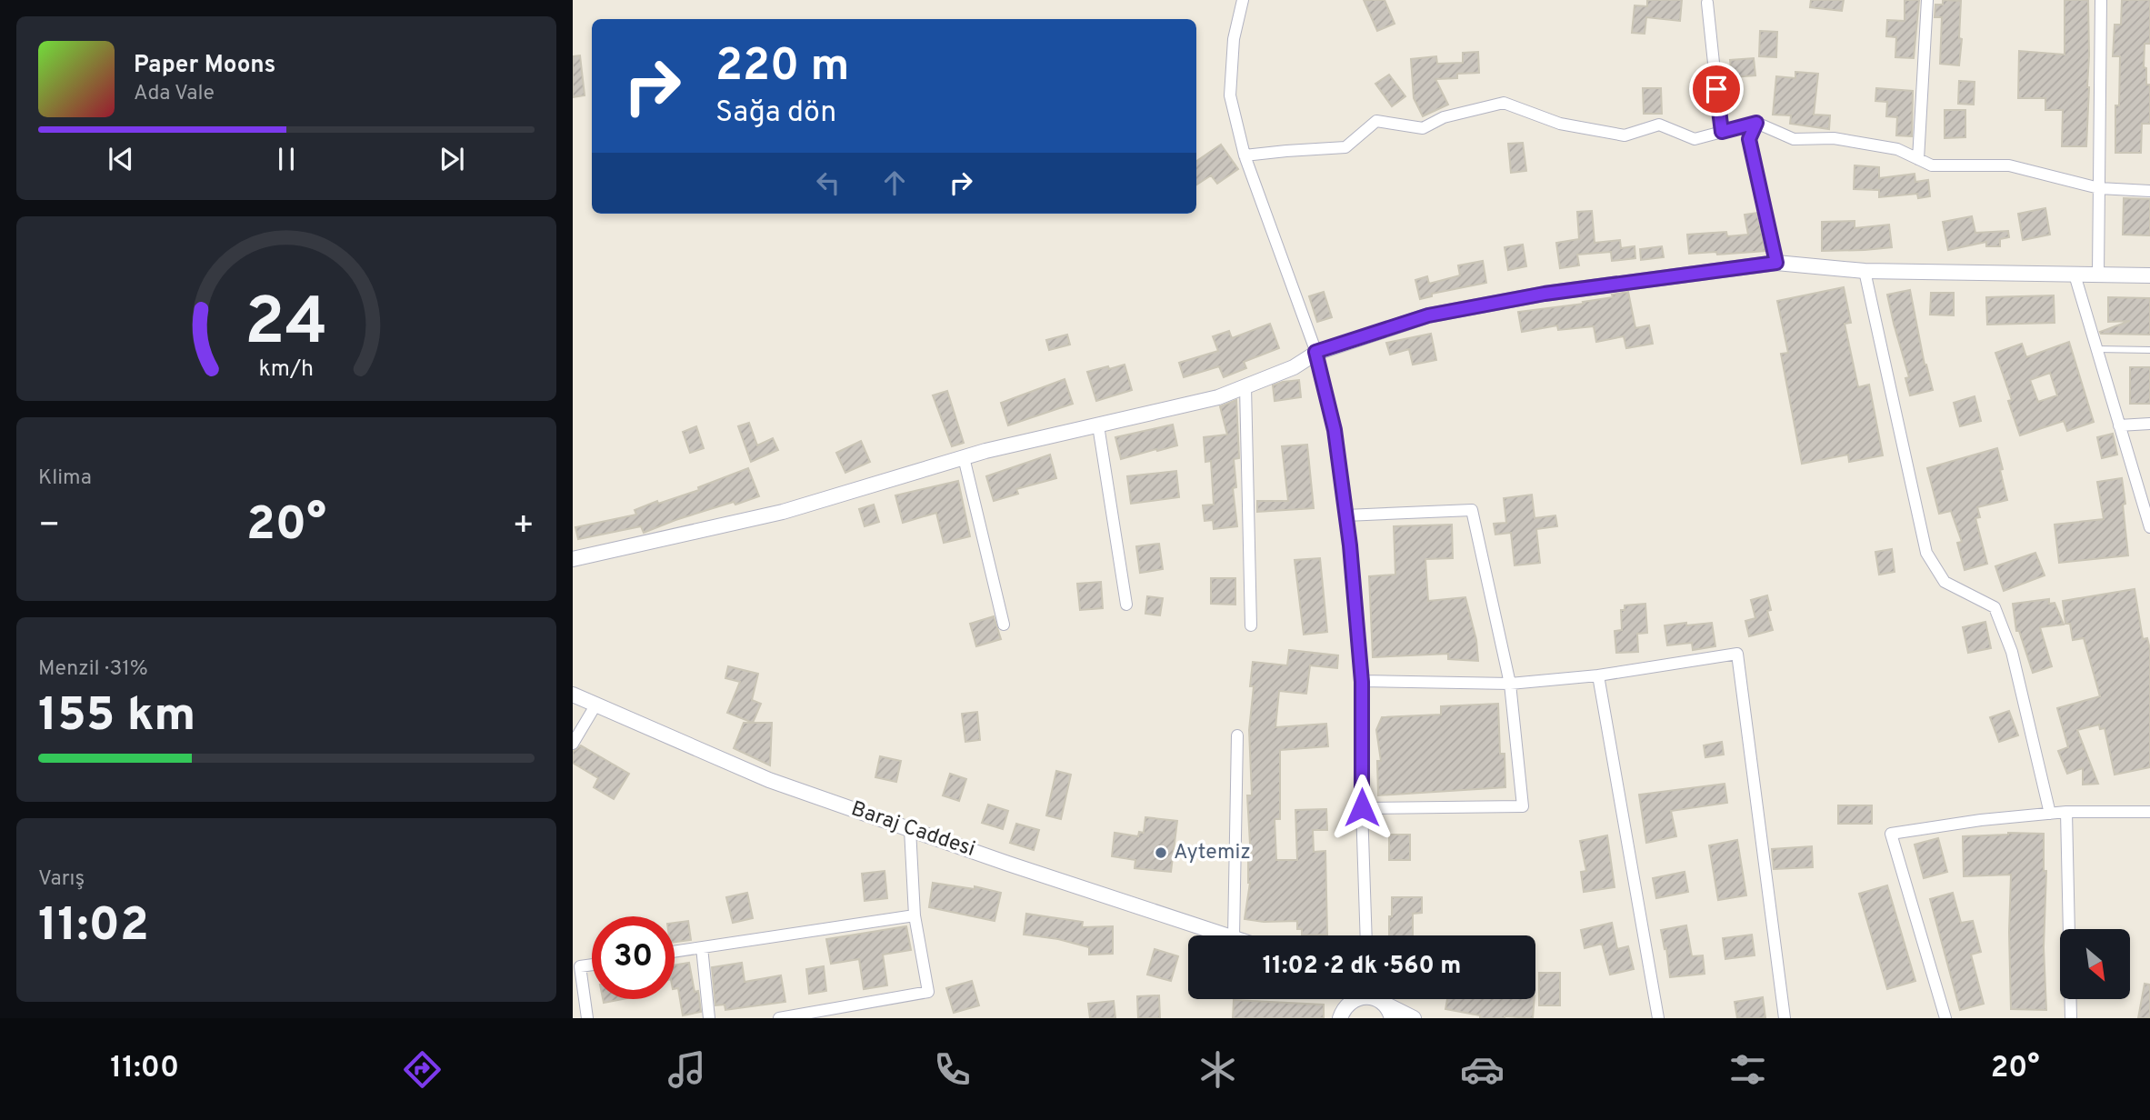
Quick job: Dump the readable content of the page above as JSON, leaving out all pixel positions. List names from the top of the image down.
{
  "streets": {
    "street": ["Baraj Caddesi"]
  },
  "places": ["Aytemiz"],
  "north": "bottom right",
  "page": {
    "turn": ["220 m", "Sağa dön"],
    "song": ["Paper Moons", "Ada Vale"],
    "tile": [
      "Klima",
      ["Menzil · 31%", "155 km"],
      ["Varış", "11:02"]
    ],
    "heat": ["−", "20°", "+"],
    "limit": "30",
    "trip": "11:02 · 2 dk · 560 m",
    "tabs": ["11:00", "20°"],
    "gauge": ["24", "km/h"]
  }
}
